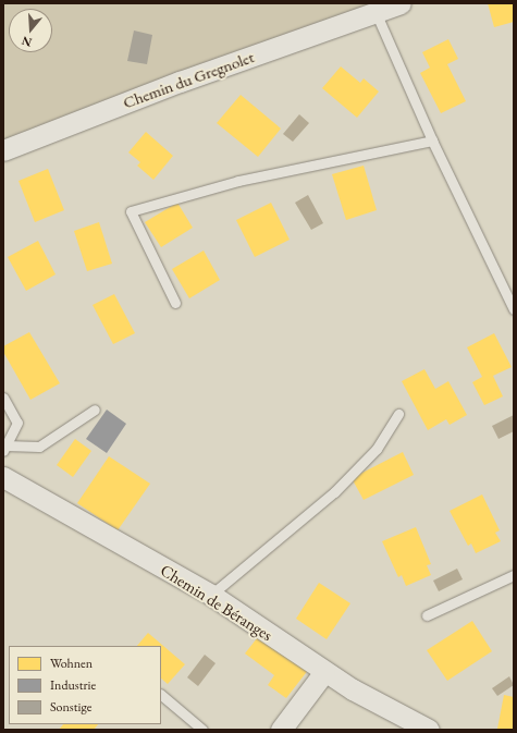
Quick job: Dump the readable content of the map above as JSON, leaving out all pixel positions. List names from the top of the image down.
{
  "streets": {
    "street": ["Chemin du Gregnolet", "Chemin de Béranges"]
  },
  "legend": ["Wohnen", "Industrie", "Sonstige"],
  "north": "bottom"
}
